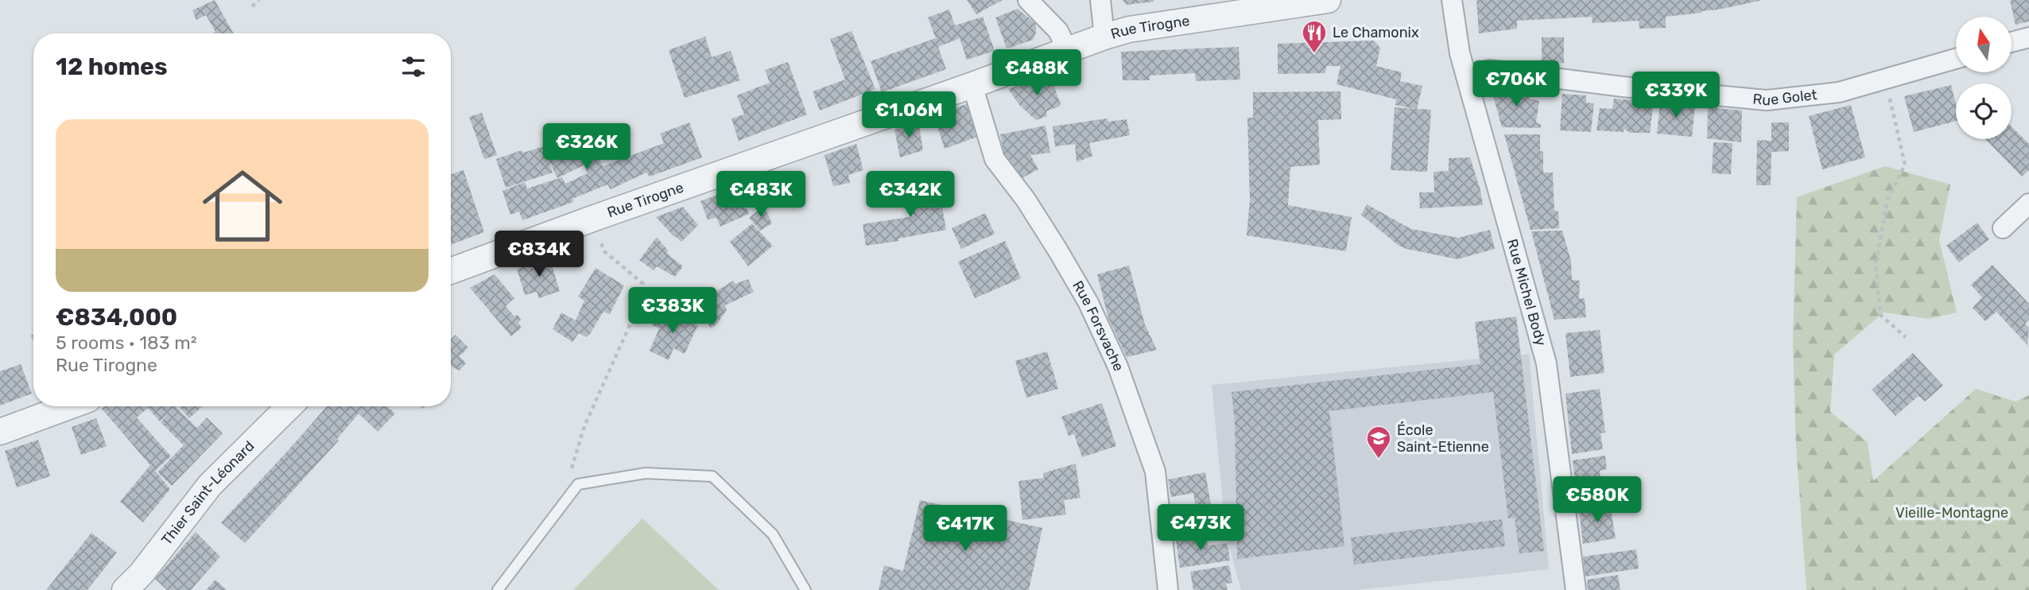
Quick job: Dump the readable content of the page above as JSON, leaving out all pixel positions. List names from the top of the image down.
{
  "streets": {
    "street": [
      "Rue Tirogne",
      "Rue Golet",
      "Rue Michel Body",
      "Rue Forsvache",
      "Thier Saint-Léonard"
    ]
  },
  "crossings": [
    ["Rue Tirogne", "Rue Forsvache"],
    ["Rue Golet", "Rue Michel Body"]
  ],
  "parks": ["Vieille-Montagne"],
  "places": {
    "restaurant": ["Le Chamonix"],
    "school or university": ["École Saint-Etienne"]
  },
  "north": "top",
  "page": {
    "heading": "12 homes",
    "price": [
      "€488K",
      "€706K",
      "€339K",
      "€1.06M",
      "€326K",
      "€483K",
      "€342K",
      "€834K",
      "€383K",
      "€580K",
      "€473K",
      "€417K"
    ],
    "list": [
      {
        "name": "€834,000",
        "note": "5 rooms · 183 m² · Rue Tirogne"
      }
    ]
  }
}
